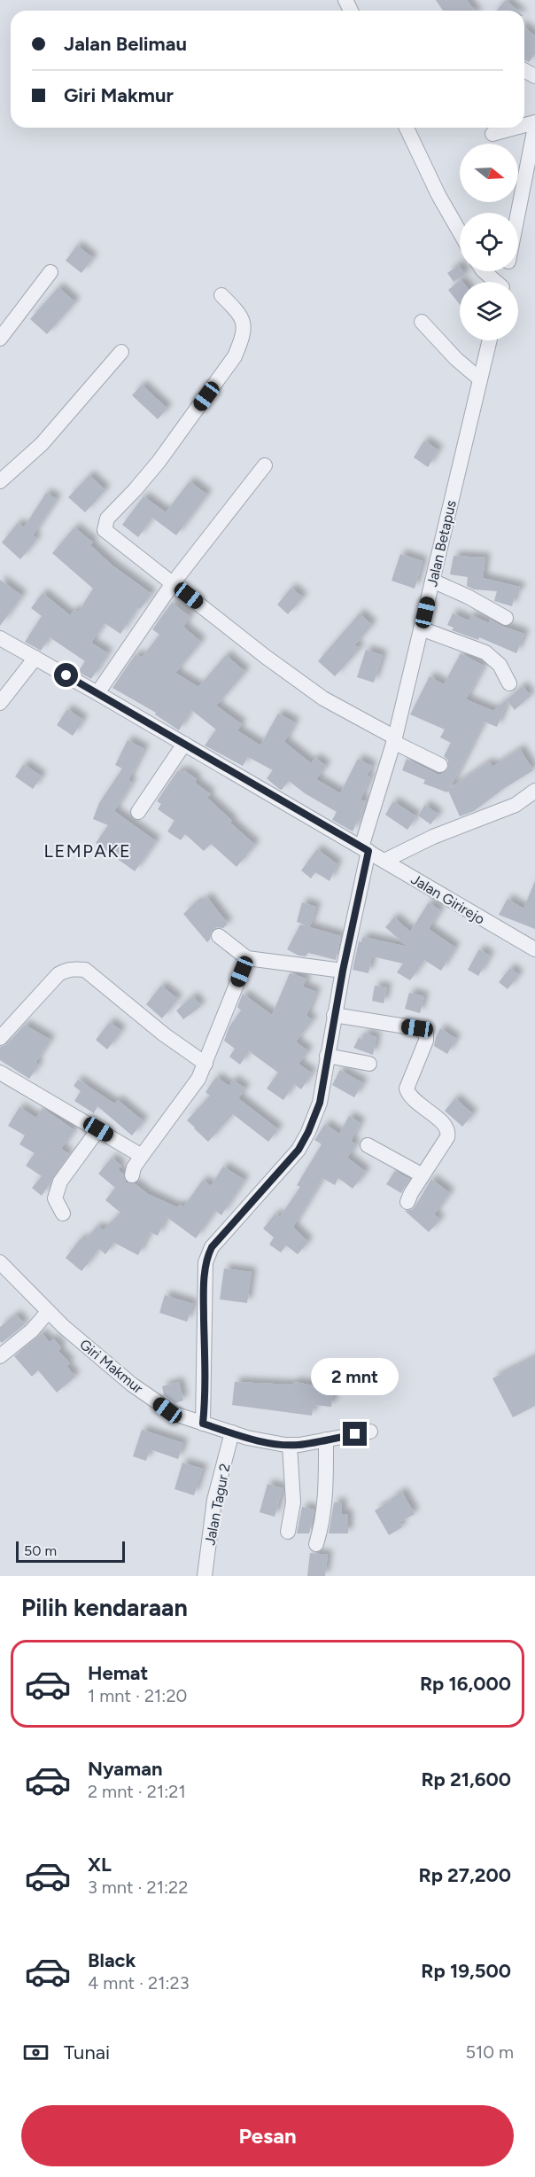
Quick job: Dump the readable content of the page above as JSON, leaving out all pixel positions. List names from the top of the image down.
{
  "streets": {
    "street": [
      "Jalan Betapus",
      "Jalan Girirejo",
      "Giri Makmur",
      "Jalan Tagur 2"
    ]
  },
  "crossings": [
    ["Jalan Betapus", "Jalan Girirejo"],
    ["Jalan Betapus", "Giri Makmur"],
    ["Giri Makmur", "Jalan Tagur 2"]
  ],
  "districts": ["LEMPAKE"],
  "scale_bar": "50 m",
  "north": "right",
  "page": {
    "banner": ["Jalan Belimau", "Giri Makmur"],
    "bubble": "2 mnt",
    "scale": "50 m",
    "heading": "Pilih kendaraan",
    "list": [
      {
        "name": "Hemat",
        "note": "1 mnt · 21:20",
        "value": "Rp 16,000"
      },
      {
        "name": "Nyaman",
        "note": "2 mnt · 21:21",
        "value": "Rp 21,600"
      },
      {
        "name": "XL",
        "note": "3 mnt · 21:22",
        "value": "Rp 27,200"
      },
      {
        "name": "Black",
        "note": "4 mnt · 21:23",
        "value": "Rp 19,500"
      }
    ],
    "pay": ["Tunai", "510 m"],
    "buttons": "Pesan"
  }
}
